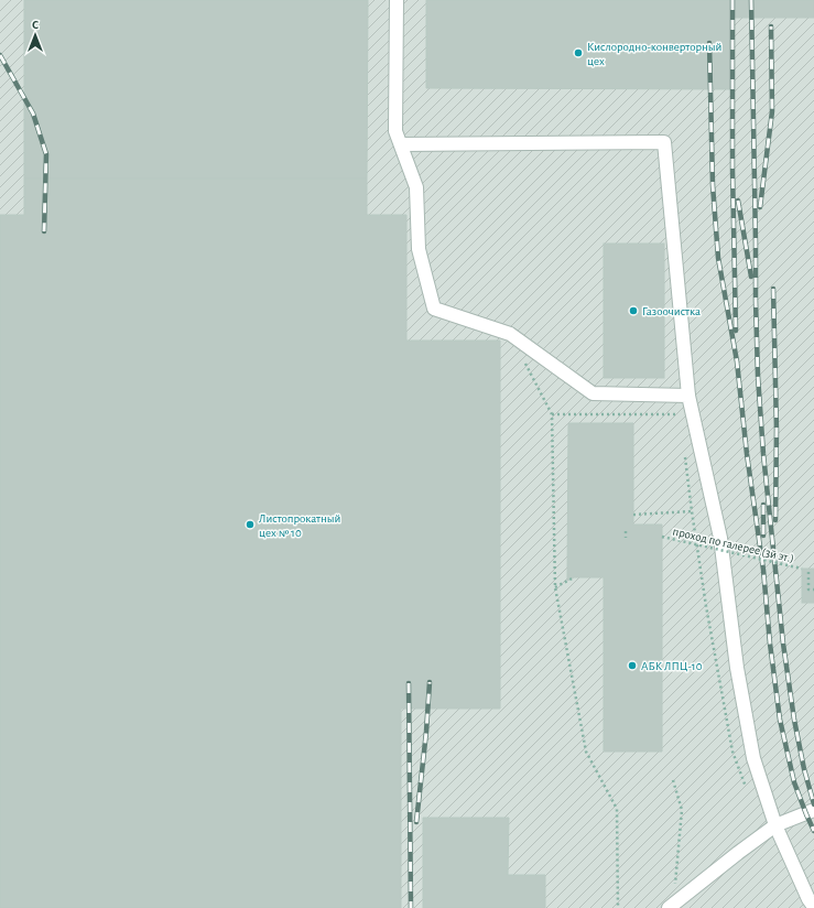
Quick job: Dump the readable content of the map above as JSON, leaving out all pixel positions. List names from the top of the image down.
{
  "streets": {
    "path": ["проход по галерее (3й эт.)"]
  },
  "places": [
    "Кислородно-конверторный цех",
    "Газоочистка",
    "Листопрокатный цех № 10",
    "АБК ЛПЦ-10"
  ],
  "north": "top"
}
